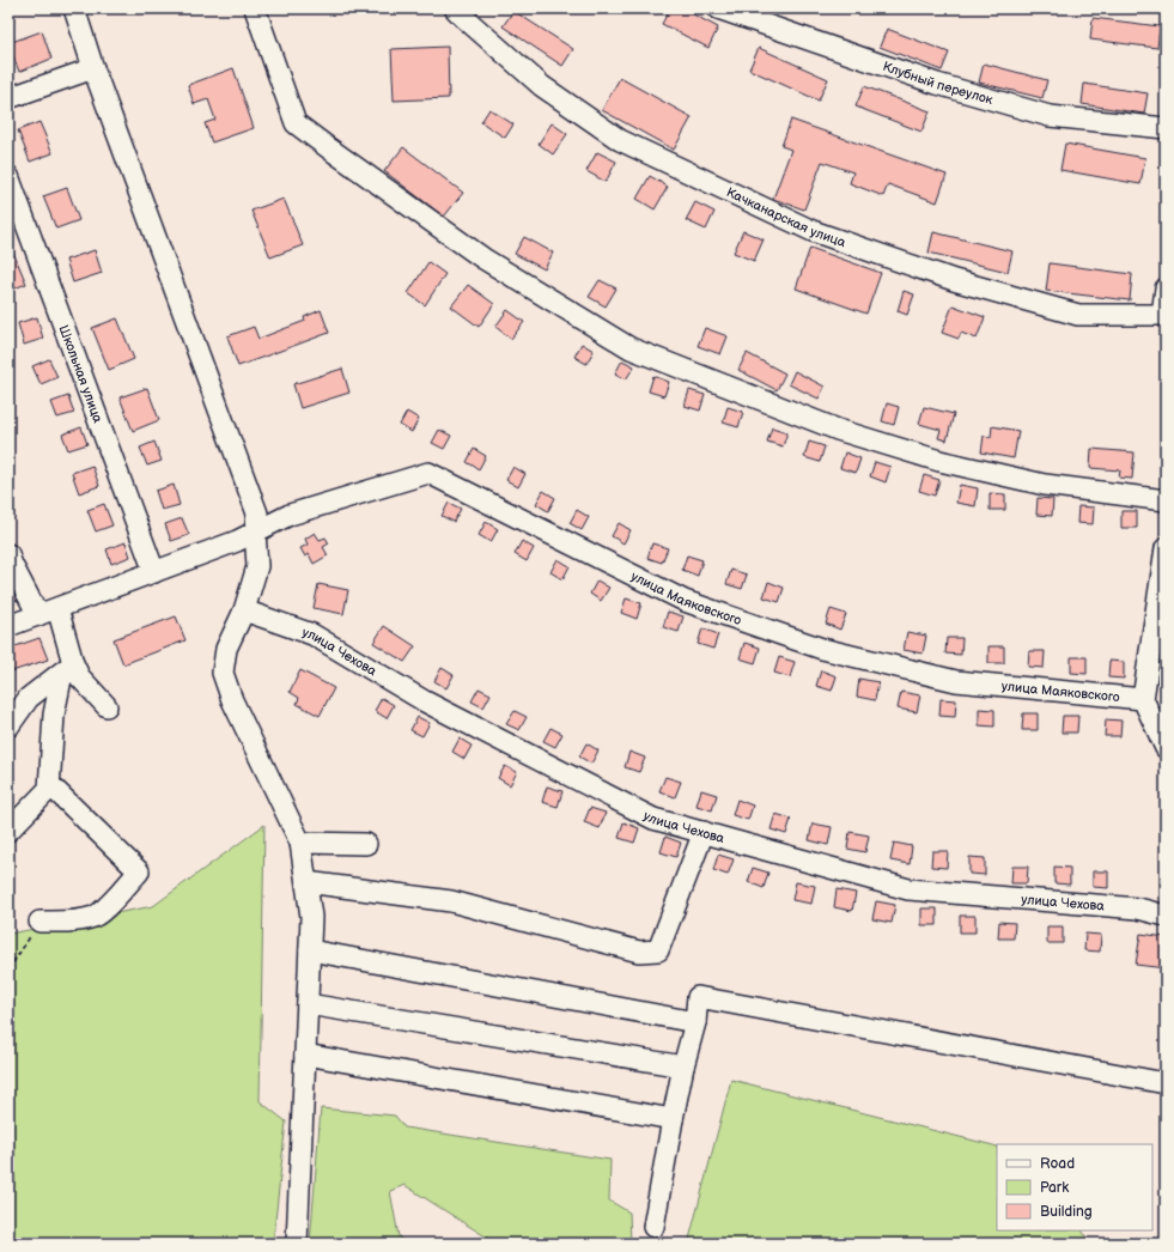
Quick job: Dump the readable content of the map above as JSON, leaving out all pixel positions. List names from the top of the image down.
{
  "streets": {
    "street": [
      "Клубный переулок",
      "Качканарская улица",
      "Школьная улица",
      "улица Маяковского",
      "улица Чехова"
    ]
  },
  "crossings": [
    ["Школьная улица", "улица Маяковского"]
  ],
  "legend": ["Road", "Park", "Building"]
}
